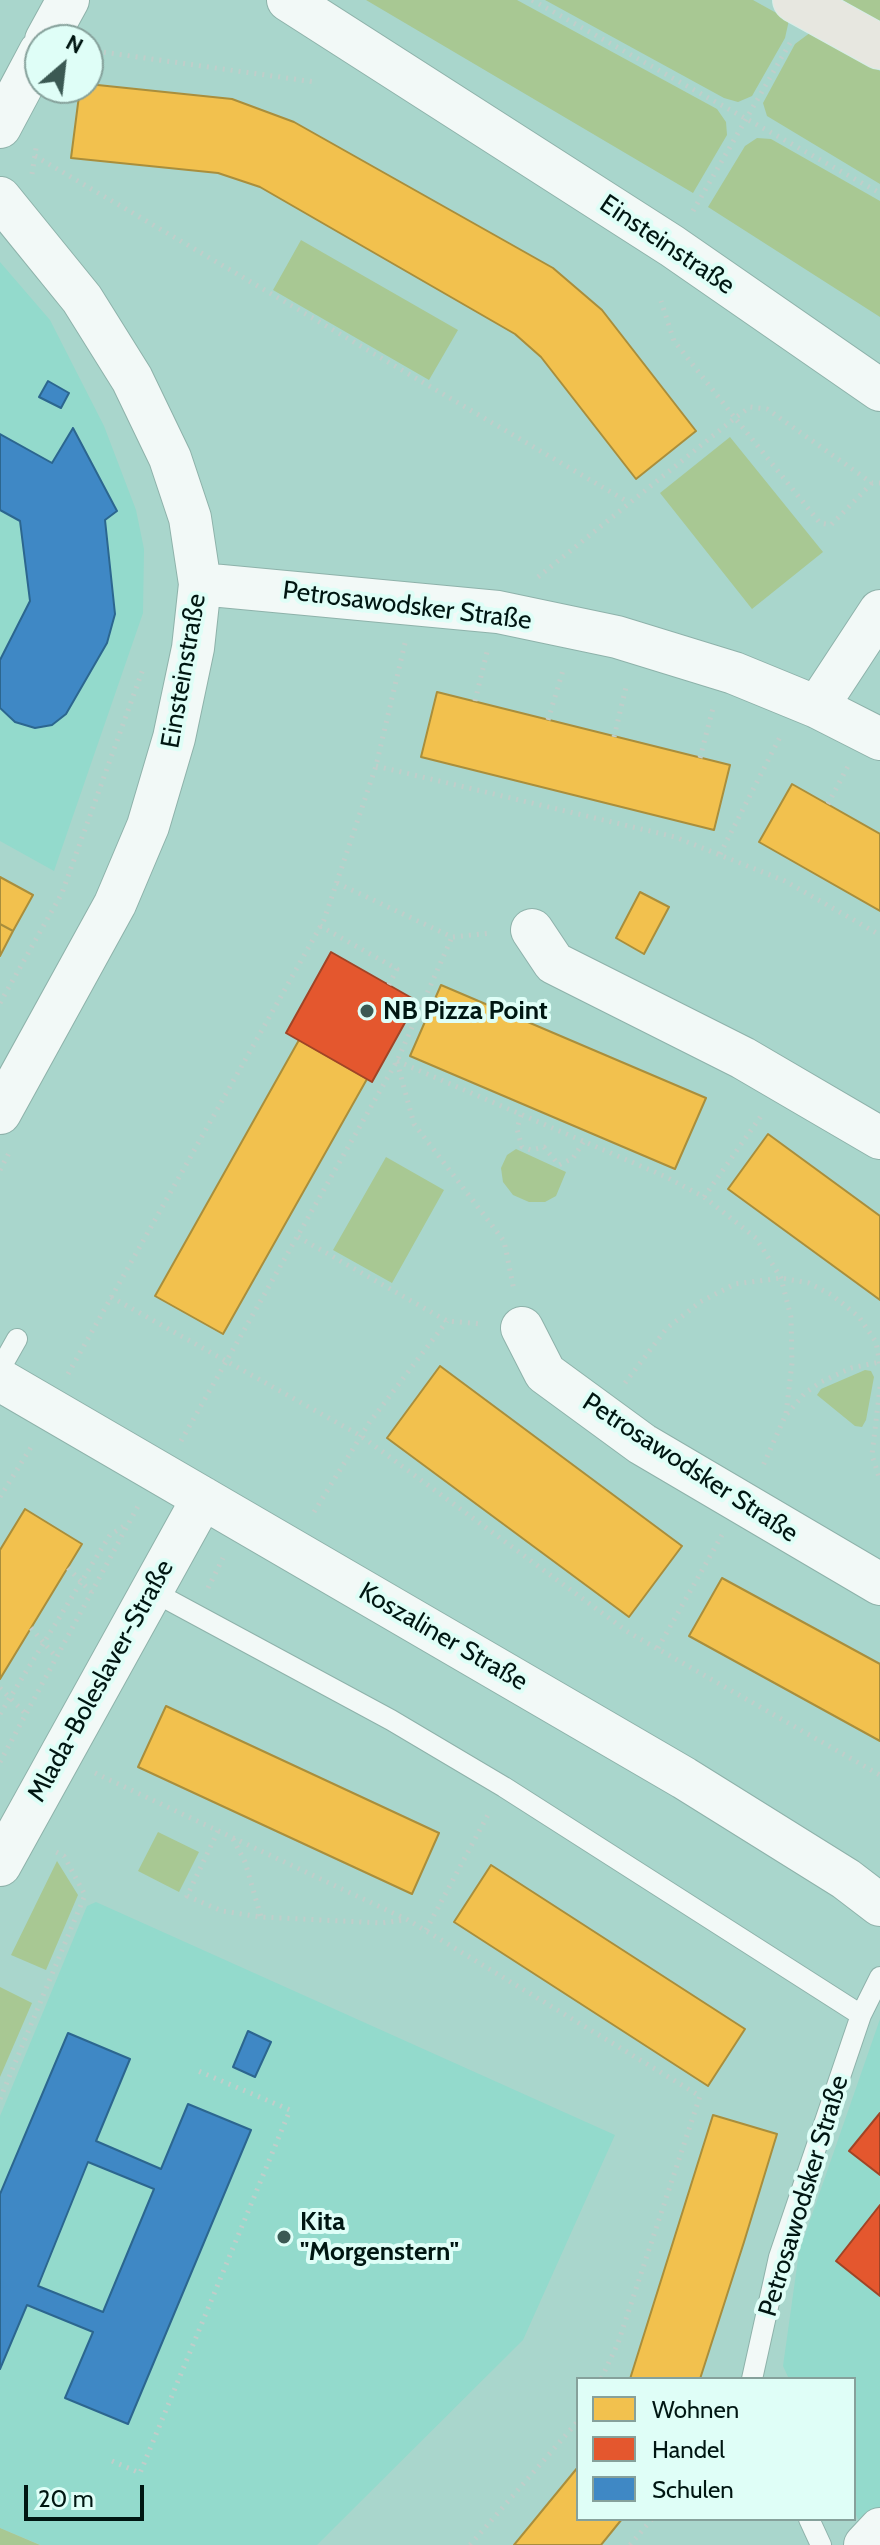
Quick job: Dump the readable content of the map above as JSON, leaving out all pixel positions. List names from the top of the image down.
{
  "streets": {
    "street": [
      "Einsteinstraße",
      "Petrosawodsker Straße",
      "Koszaliner Straße",
      "Mlada-Boleslaver-Straße"
    ]
  },
  "crossings": [
    ["Einsteinstraße", "Petrosawodsker Straße"],
    ["Koszaliner Straße", "Mlada-Boleslaver-Straße"]
  ],
  "places": ["NB Pizza Point", "Kita \"Morgenstern\""],
  "legend": ["Wohnen", "Handel", "Schulen"],
  "scale_bar": "20 m",
  "north": "top right"
}
